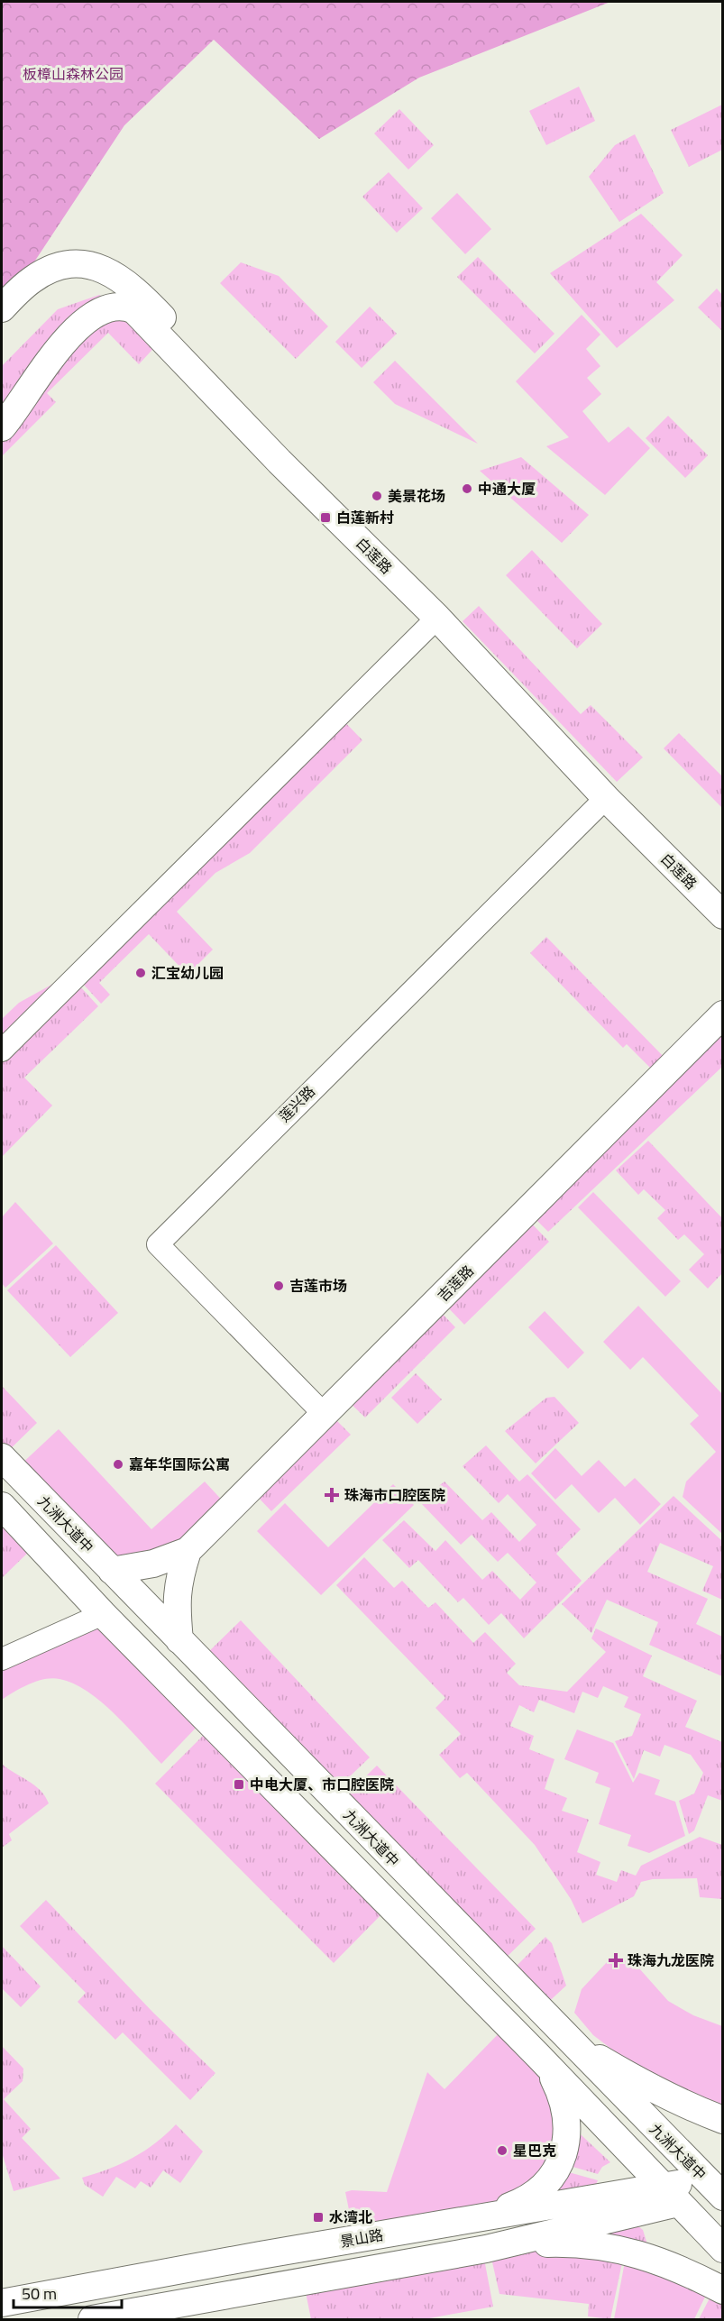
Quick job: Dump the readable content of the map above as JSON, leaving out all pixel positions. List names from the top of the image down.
{
  "streets": {
    "main road": [
      "白莲路",
      "吉莲路",
      "九洲大道中",
      "景山路"
    ],
    "street": ["莲兴路"]
  },
  "crossings": [
    ["白莲路", "莲兴路"],
    ["莲兴路", "吉莲路"],
    ["九洲大道中", "景山路"]
  ],
  "parks": ["板樟山森林公园"],
  "places": {
    "other": [
      "中通大厦",
      "美景花场",
      "汇宝幼儿园",
      "吉莲市场",
      "嘉年华国际公寓",
      "星巴克"
    ],
    "transit": ["白莲新村", "中电大厦、市口腔医院", "水湾北"],
    "health": ["珠海市口腔医院", "珠海九龙医院"]
  },
  "scale_bar": "50 m"
}
